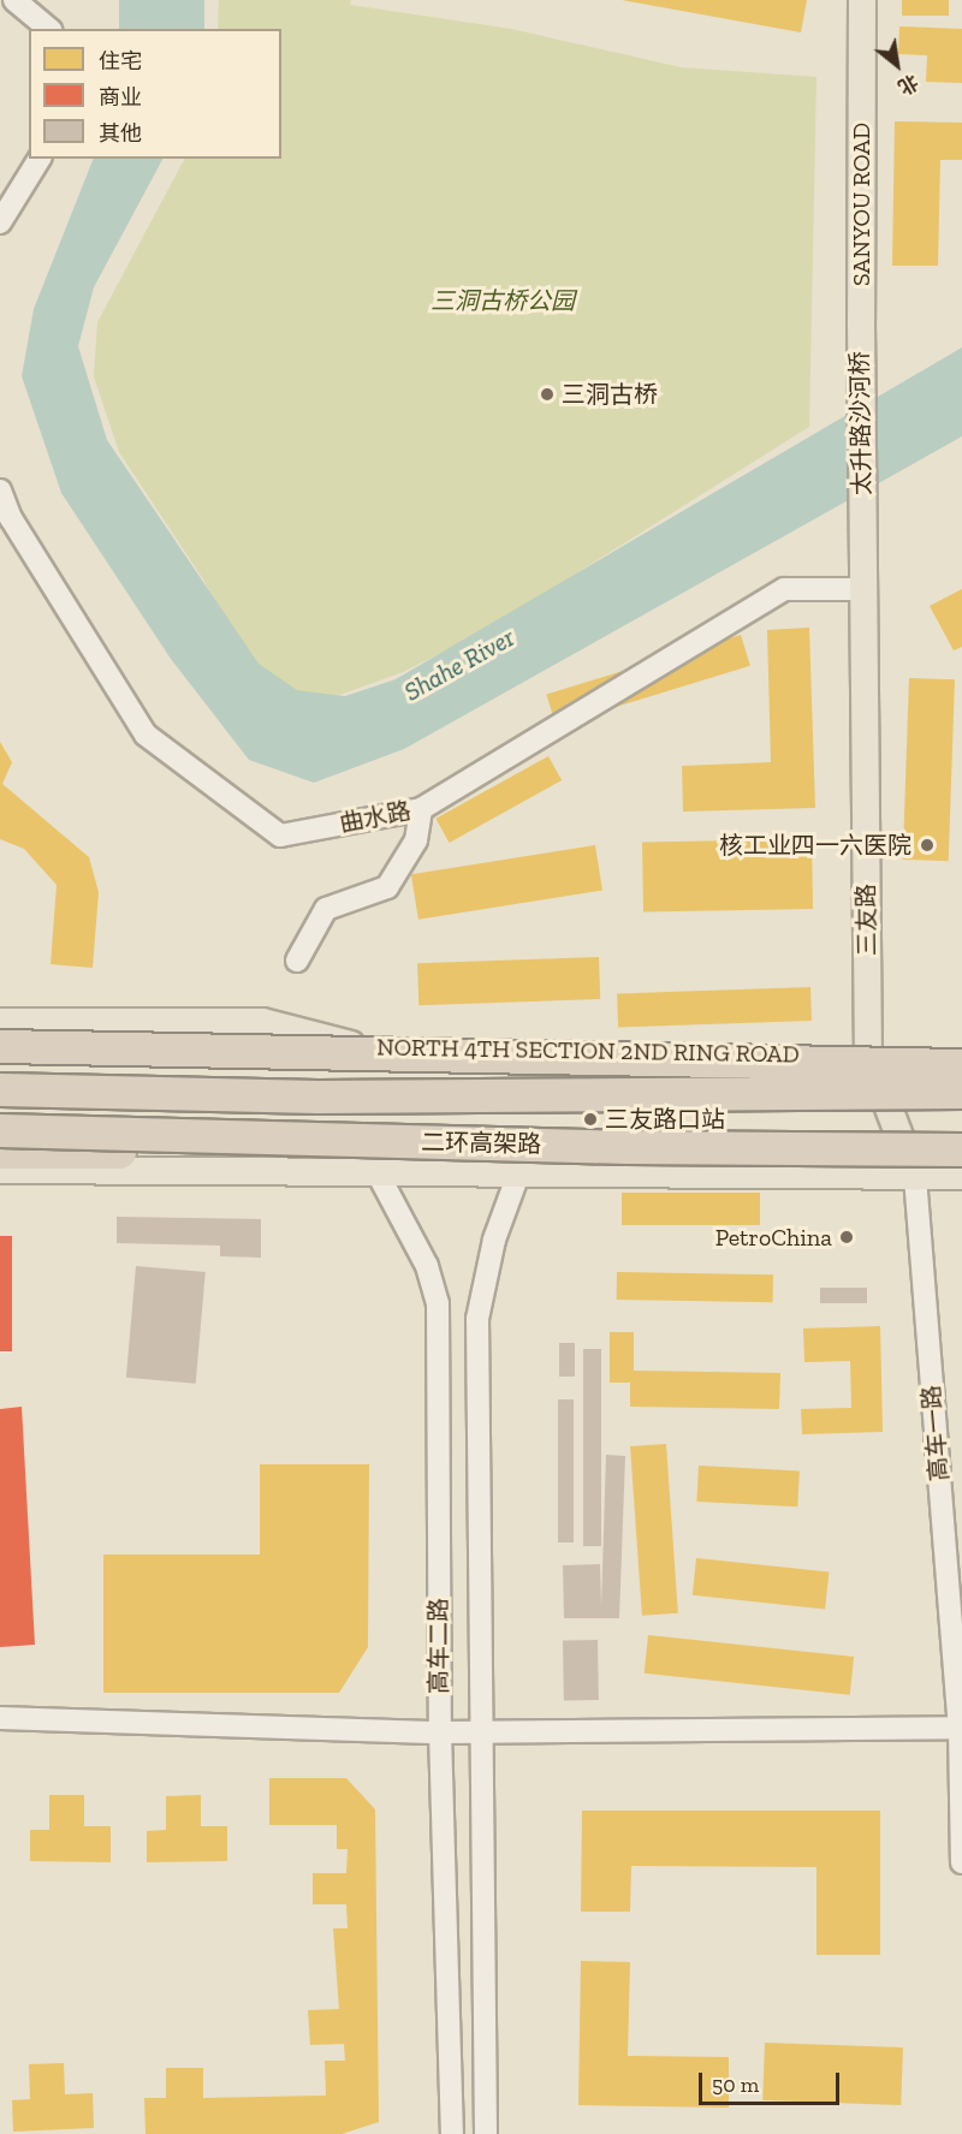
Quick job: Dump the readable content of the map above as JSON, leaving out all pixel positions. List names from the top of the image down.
{
  "streets": {
    "highway": ["二环高架路"],
    "main road": [
      "SANYOU ROAD",
      "太升路沙河桥",
      "三友路",
      "NORTH 4TH SECTION 2ND RING ROAD"
    ],
    "street": ["曲水路", "高车一路", "高车二路"]
  },
  "crossings": [
    ["SANYOU ROAD", "太升路沙河桥"],
    ["太升路沙河桥", "三友路"],
    ["曲水路", "三友路"],
    ["三友路", "NORTH 4TH SECTION 2ND RING ROAD"],
    ["三友路", "高车一路"]
  ],
  "water": ["Shahe River"],
  "parks": ["三洞古桥公园"],
  "places": [
    "三洞古桥",
    "核工业四一六医院",
    "三友路口站",
    "PetroChina"
  ],
  "legend": ["住宅", "商业", "其他"],
  "scale_bar": "50 m",
  "north": "bottom right"
}
